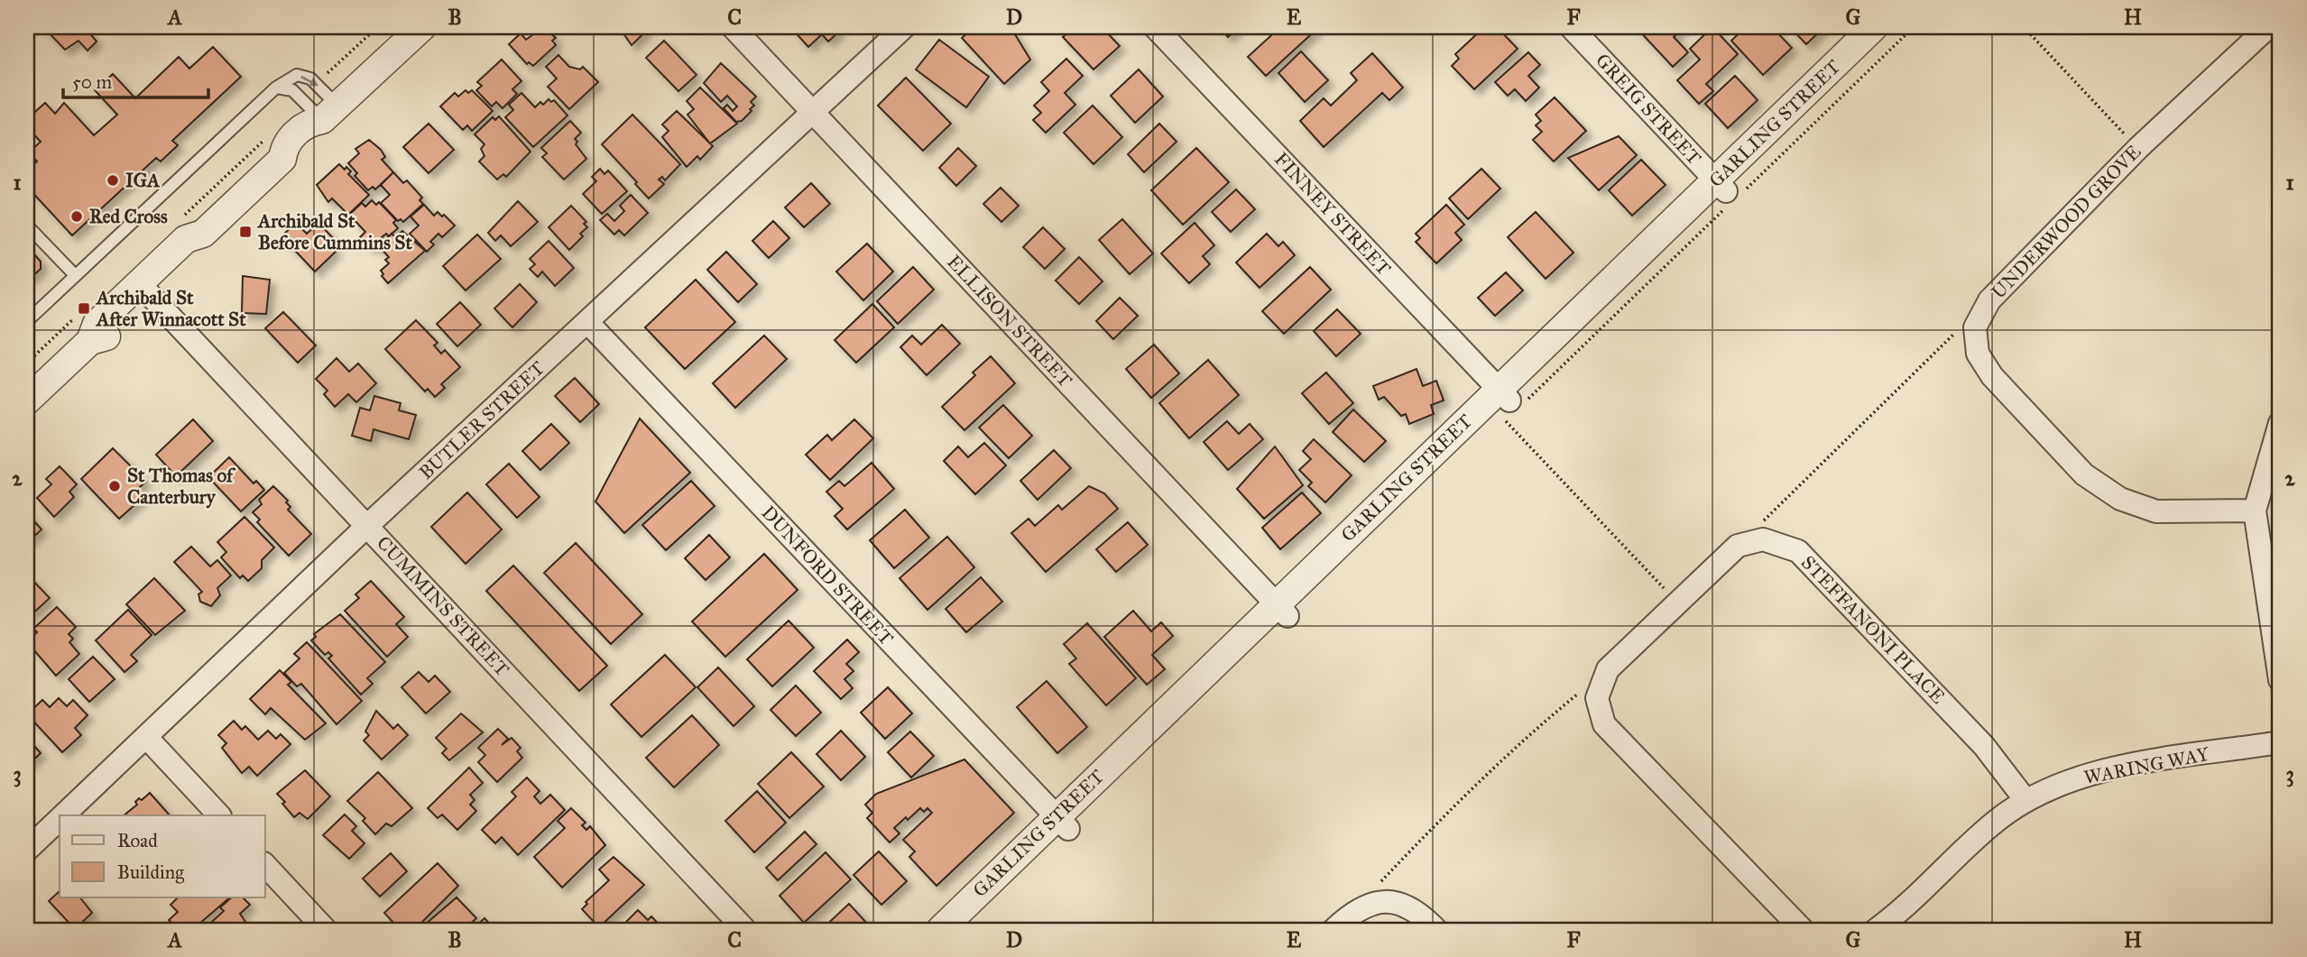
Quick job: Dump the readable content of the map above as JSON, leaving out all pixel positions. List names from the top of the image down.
{
  "streets": {
    "street": [
      "GREIG STREET",
      "GARLING STREET",
      "FINNEY STREET",
      "UNDERWOOD GROVE",
      "ELLISON STREET",
      "BUTLER STREET",
      "DUNFORD STREET",
      "CUMMINS STREET",
      "STEFFANONI PLACE",
      "WARING WAY"
    ]
  },
  "crossings": [
    ["GREIG STREET", "GARLING STREET"],
    ["GARLING STREET", "FINNEY STREET"],
    ["GARLING STREET", "ELLISON STREET"],
    ["GARLING STREET", "DUNFORD STREET"],
    ["ELLISON STREET", "BUTLER STREET"],
    ["BUTLER STREET", "DUNFORD STREET"],
    ["BUTLER STREET", "CUMMINS STREET"],
    ["STEFFANONI PLACE", "WARING WAY"]
  ],
  "places": {
    "other": ["IGA", "Red Cross", "St Thomas of Canterbury"],
    "transit": ["Archibald St Before Cummins St", "Archibald St After Winnacott St"]
  },
  "legend": ["Road", "Building"],
  "scale_bar": "50 m",
  "grid": {
    "columns": [
      "A",
      "B",
      "C",
      "D",
      "E",
      "F",
      "G",
      "H"
    ],
    "rows": ["1", "2", "3"]
  }
}
